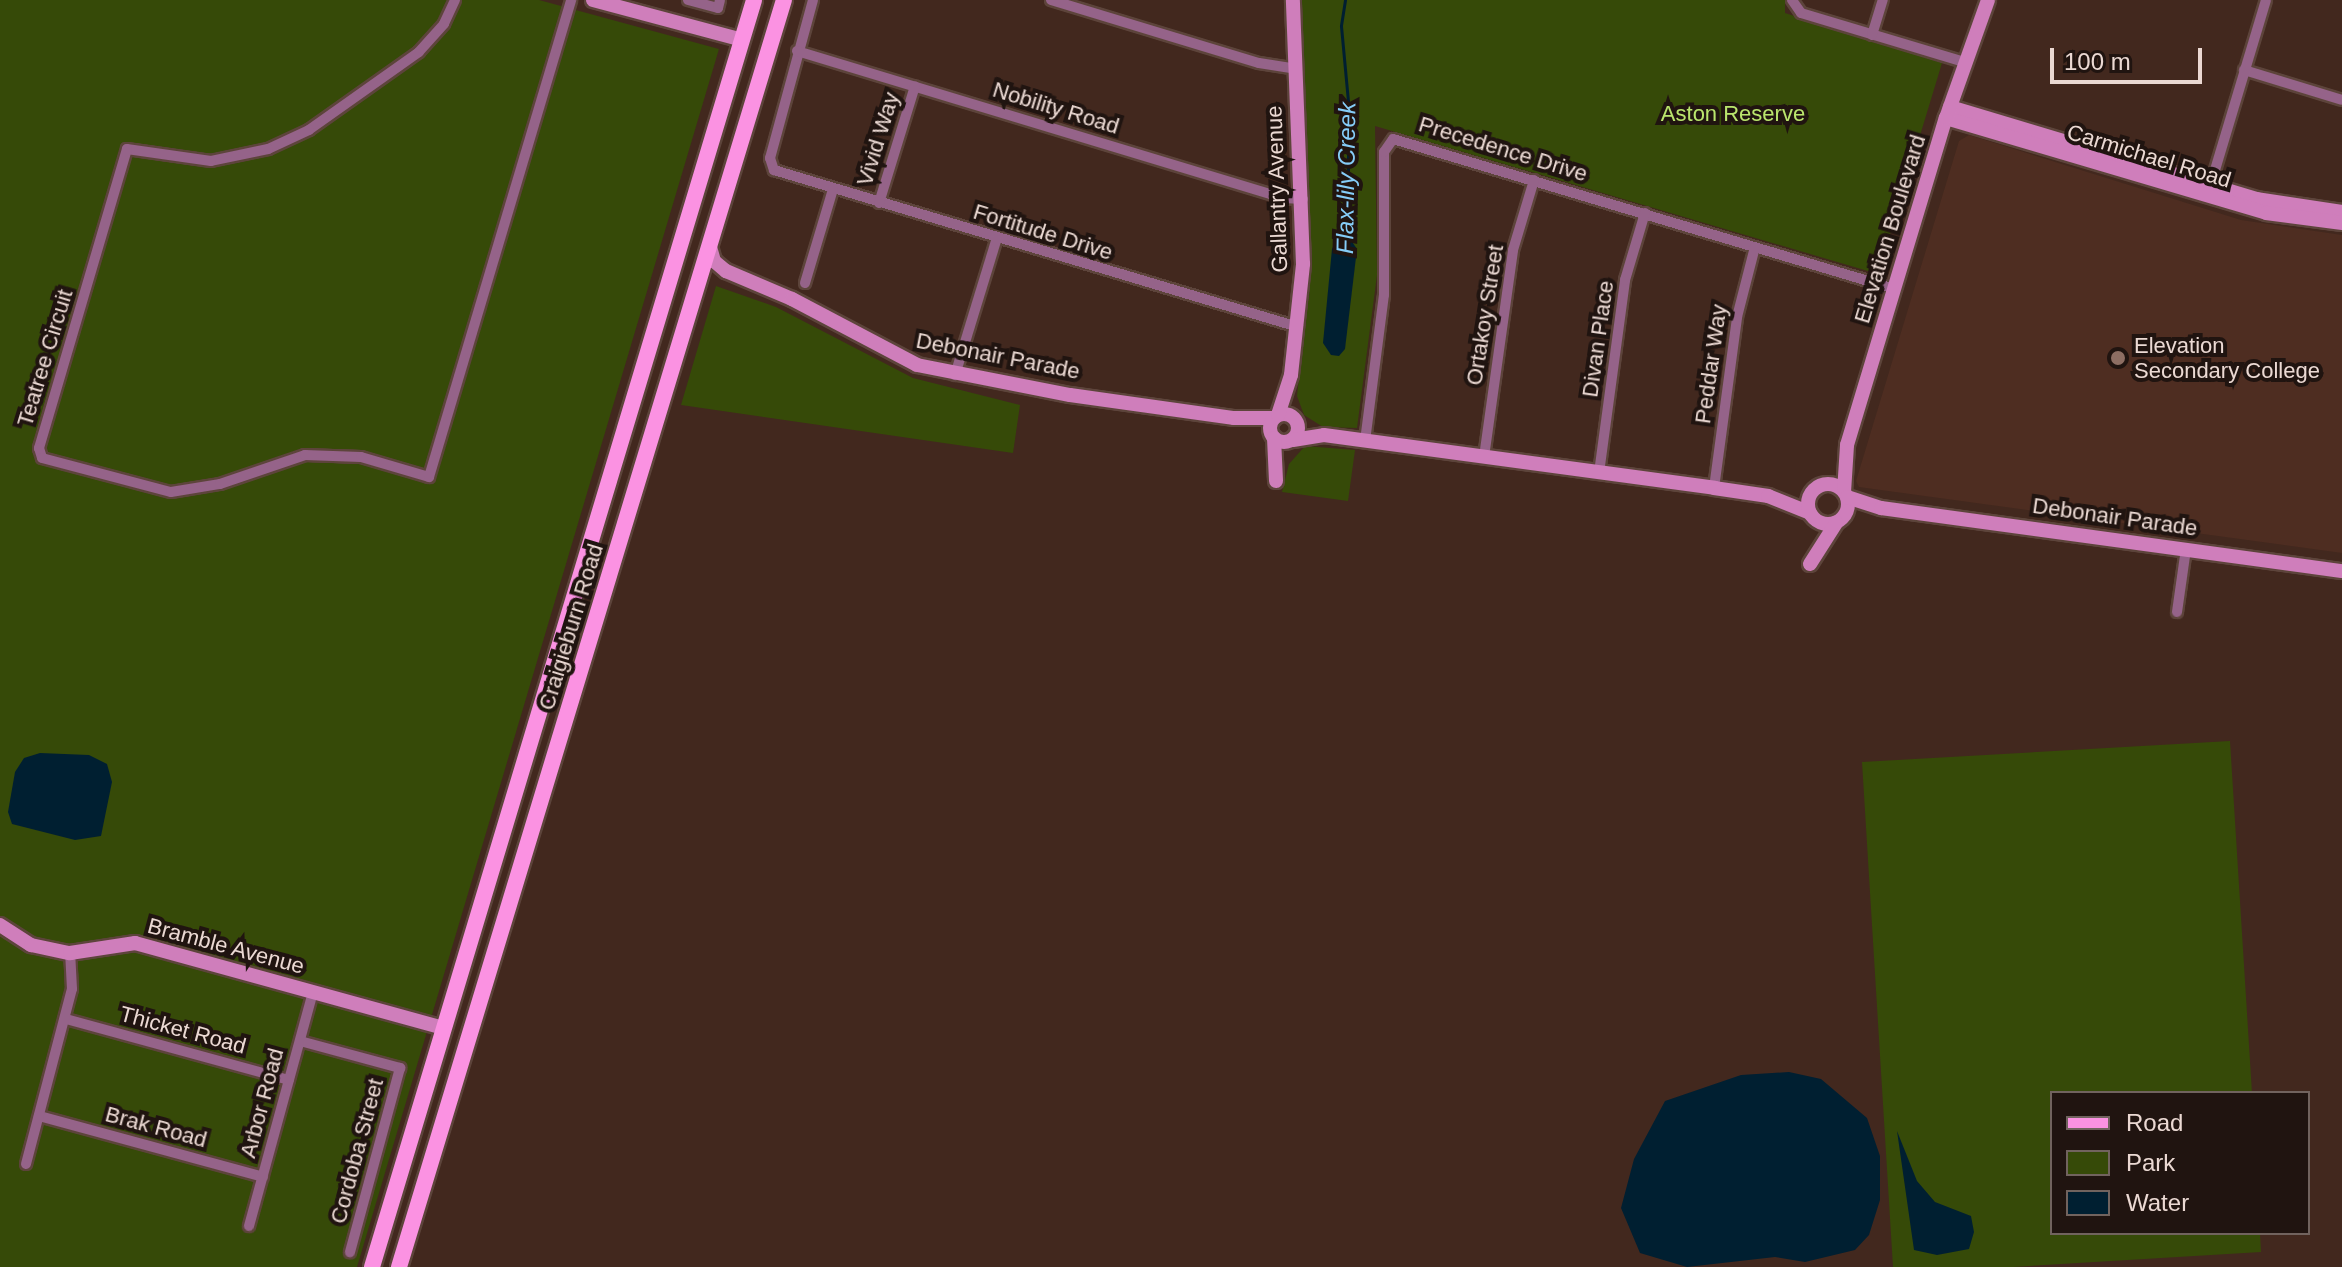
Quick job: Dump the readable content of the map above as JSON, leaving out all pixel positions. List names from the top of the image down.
{
  "streets": {
    "main road": ["Craigieburn Road"],
    "street": [
      "Nobility Road",
      "Vivid Way",
      "Precedence Drive",
      "Carmichael Road",
      "Gallantry Avenue",
      "Elevation Boulevard",
      "Fortitude Drive",
      "Ortakoy Street",
      "Divan Place",
      "Debonair Parade",
      "Teatree Circuit",
      "Peddar Way",
      "Bramble Avenue",
      "Thicket Road",
      "Arbor Road",
      "Brak Road",
      "Cordoba Street"
    ]
  },
  "crossings": [
    ["Nobility Road", "Vivid Way"],
    ["Nobility Road", "Gallantry Avenue"],
    ["Nobility Road", "Fortitude Drive"],
    ["Vivid Way", "Fortitude Drive"],
    ["Precedence Drive", "Elevation Boulevard"],
    ["Precedence Drive", "Ortakoy Street"],
    ["Precedence Drive", "Divan Place"],
    ["Precedence Drive", "Peddar Way"],
    ["Carmichael Road", "Elevation Boulevard"],
    ["Gallantry Avenue", "Fortitude Drive"],
    ["Gallantry Avenue", "Debonair Parade"],
    ["Elevation Boulevard", "Debonair Parade"],
    ["Craigieburn Road", "Bramble Avenue"],
    ["Bramble Avenue", "Arbor Road"],
    ["Thicket Road", "Arbor Road"],
    ["Arbor Road", "Brak Road"],
    ["Arbor Road", "Cordoba Street"]
  ],
  "water": ["Flax-lily Creek"],
  "parks": ["Aston Reserve"],
  "places": ["Elevation Secondary College"],
  "legend": ["Road", "Park", "Water"],
  "scale_bar": "100 m"
}
